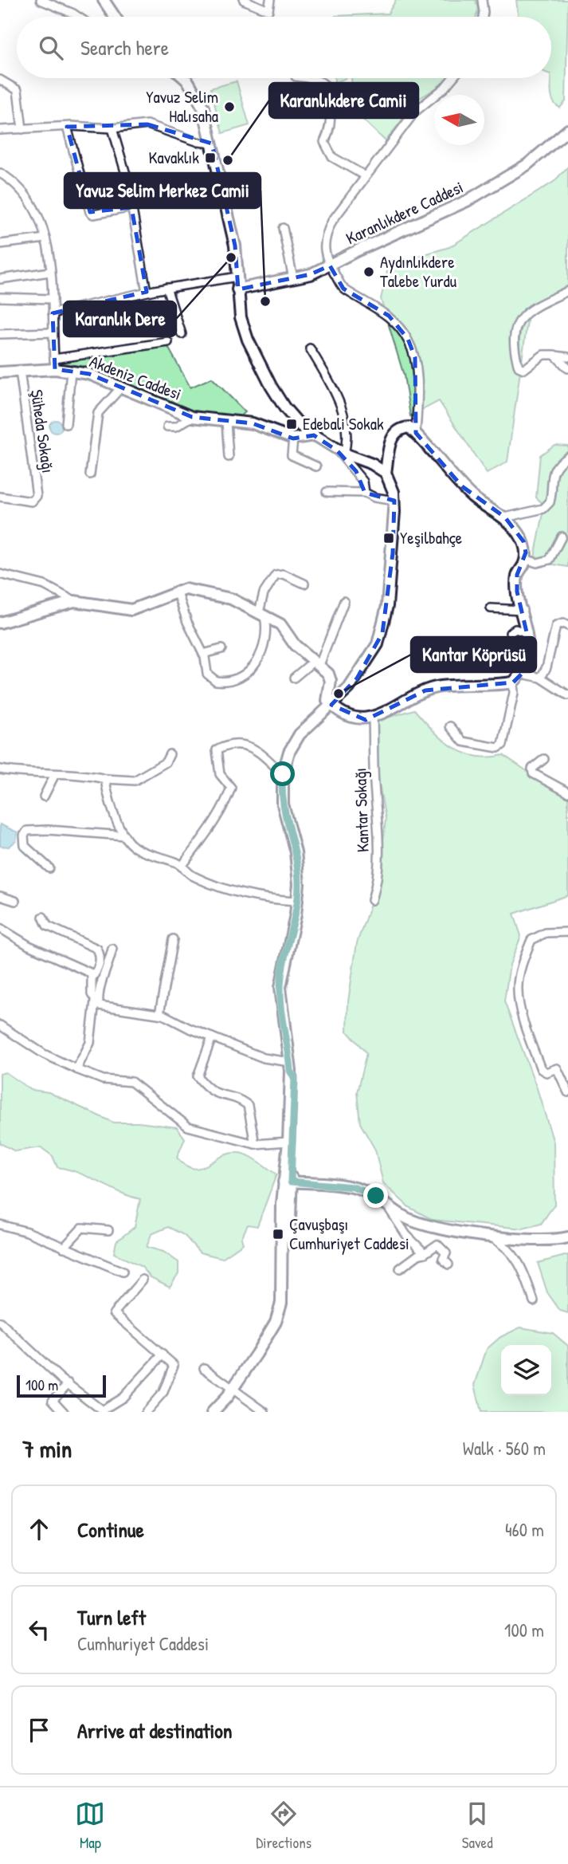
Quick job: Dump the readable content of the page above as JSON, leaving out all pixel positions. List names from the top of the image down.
{
  "streets": {
    "street": [
      "Karanlıkdere Caddesi",
      "Akdeniz Caddesi",
      "Şüheda Sokağı",
      "Kantar Sokağı"
    ]
  },
  "crossings": [
    ["Akdeniz Caddesi", "Şüheda Sokağı"]
  ],
  "places": {
    "other": [
      "Yavuz Selim Halısaha",
      "Karanlıkdere Camii",
      "Karanlık Dere",
      "Aydınlıkdere Talebe Yurdu",
      "Yavuz Selim Merkez Camii",
      "Kantar Köprüsü"
    ],
    "transit": [
      "Kavaklık",
      "Edebali Sokak",
      "Yeşilbahçe",
      "Çavuşbaşı Cumhuriyet Caddesi"
    ]
  },
  "scale_bar": "100 m",
  "north": "left",
  "page": {
    "search": "Search here",
    "scale": "100 m",
    "heading": ["7 min", "Walk · 560 m"],
    "list": [
      ["Continue", "460 m"],
      ["Turn left", "Cumhuriyet Caddesi", "100 m"],
      "Arrive at destination"
    ],
    "nav": ["Map", "Directions", "Saved"]
  }
}
